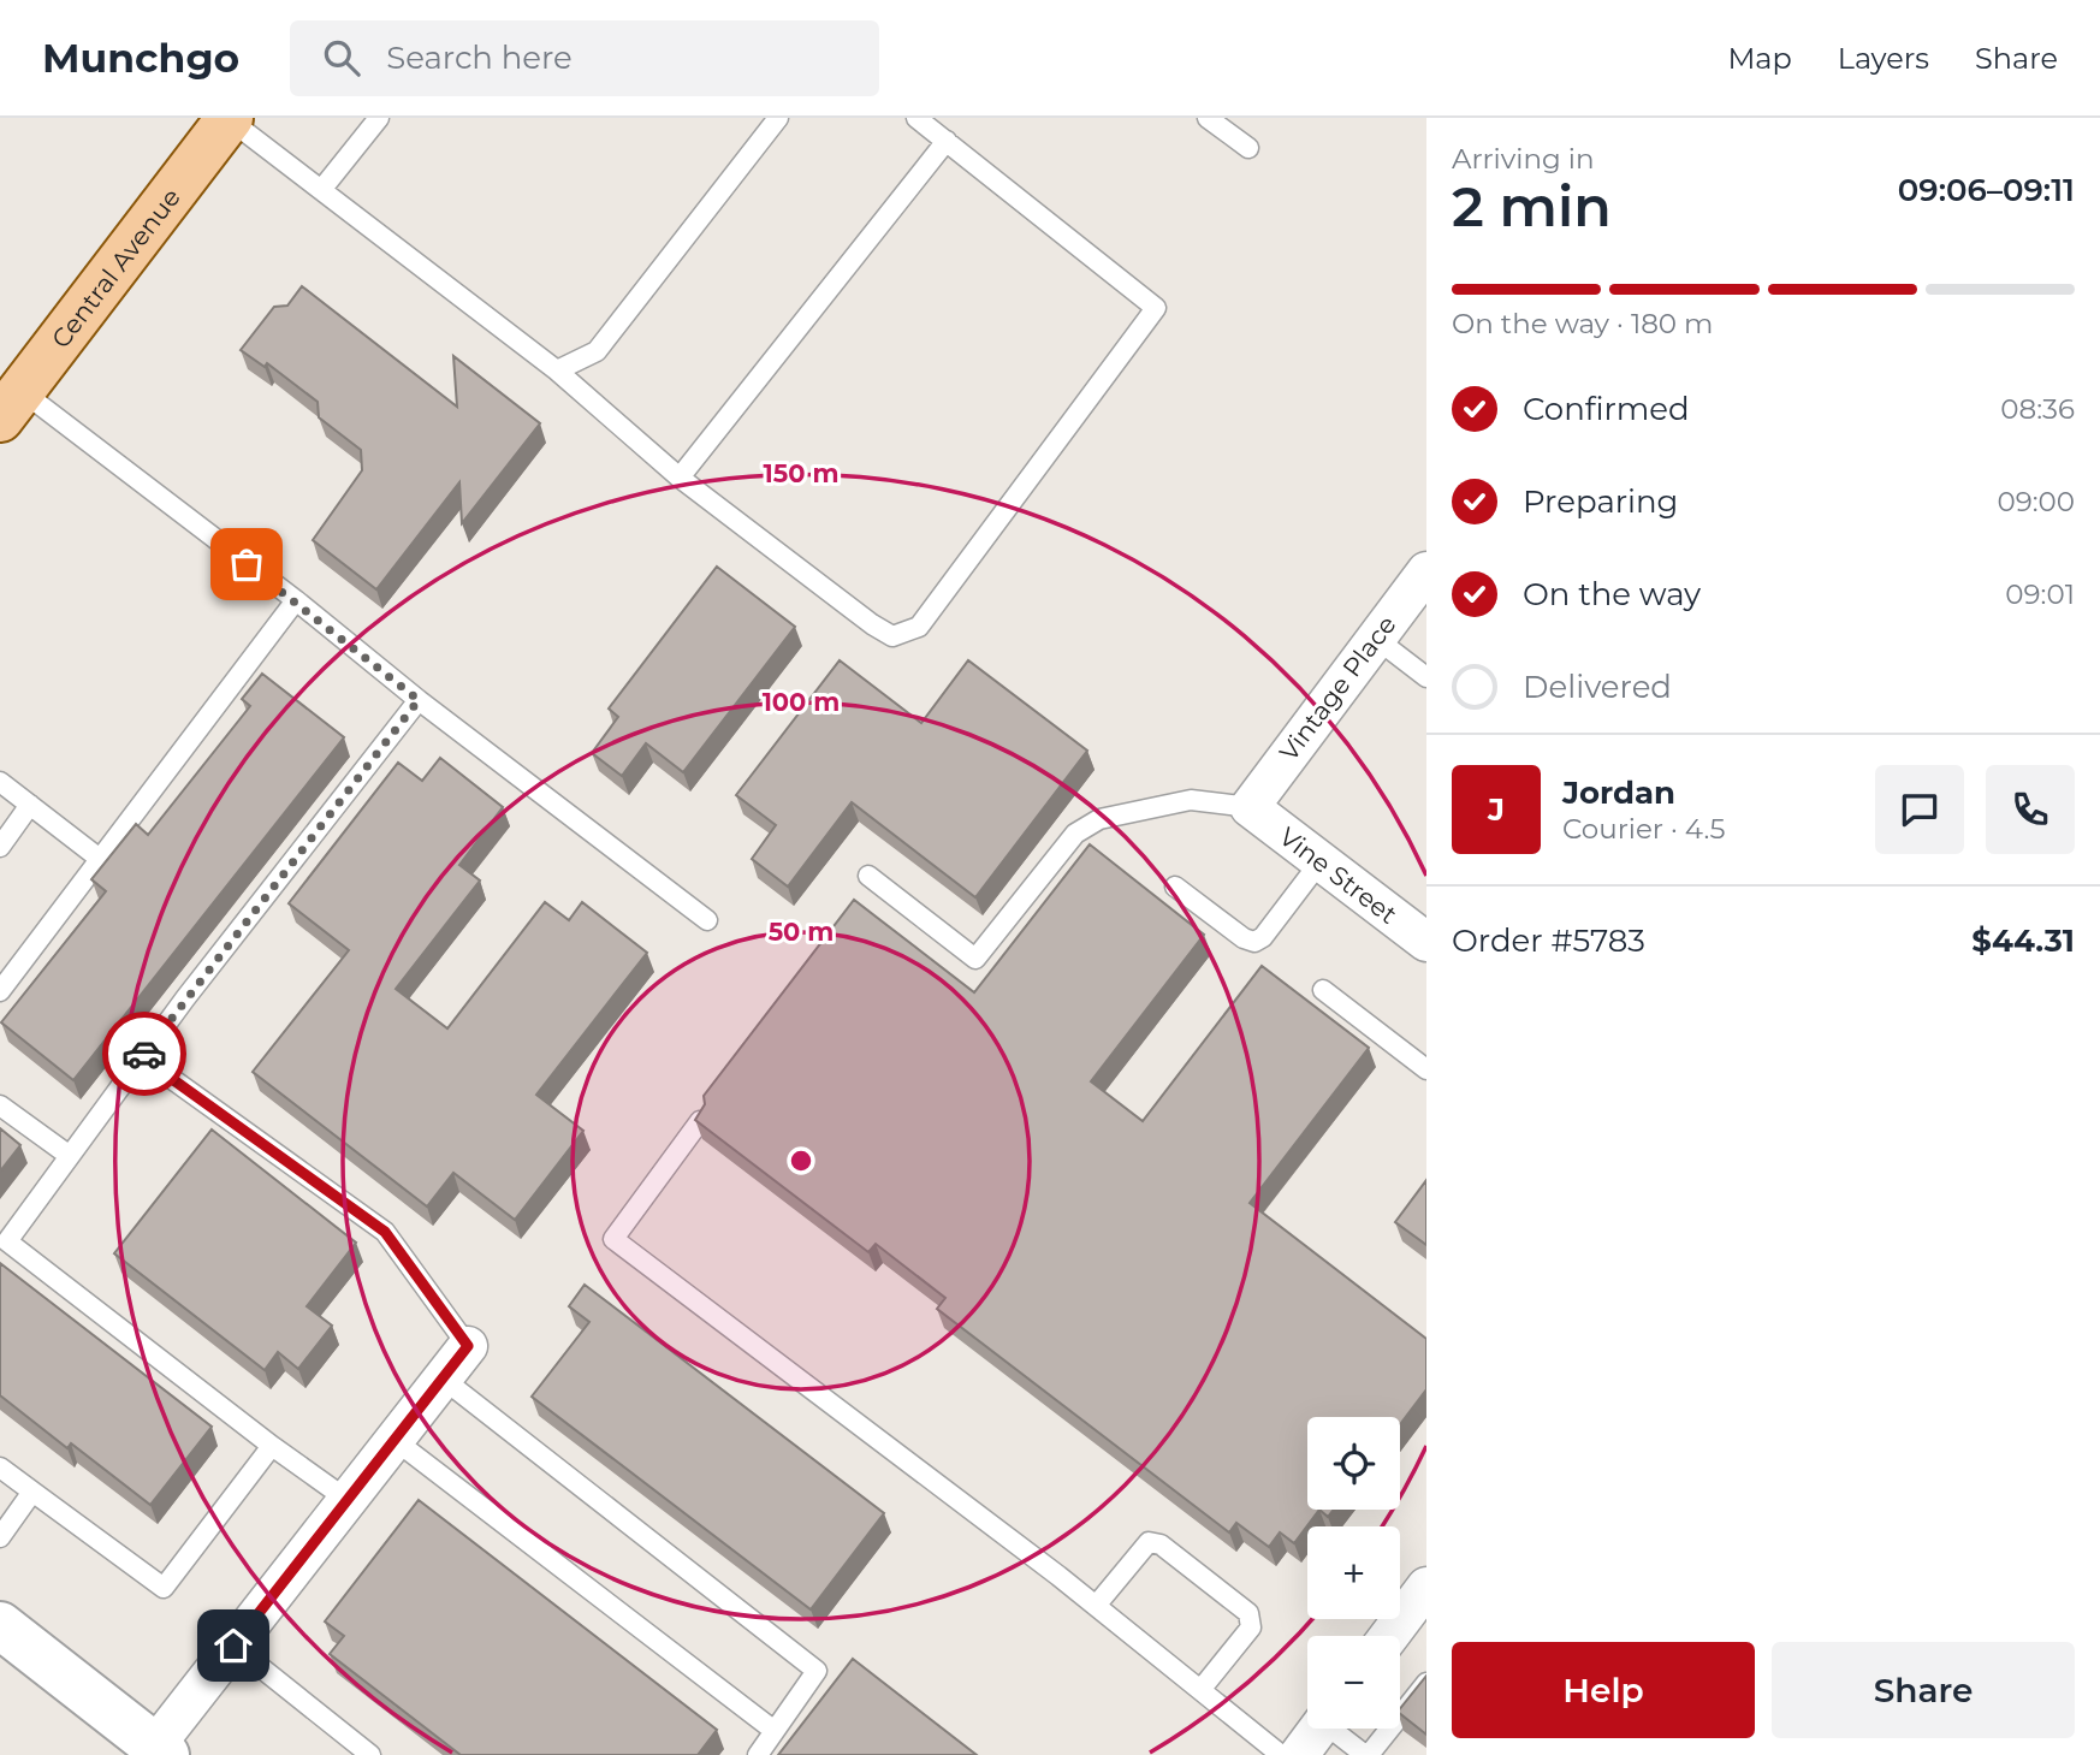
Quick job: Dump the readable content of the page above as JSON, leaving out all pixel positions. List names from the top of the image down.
{
  "streets": {
    "main road": ["Central Avenue"],
    "street": ["Vintage Place", "Vine Street"]
  },
  "crossings": [
    ["Vintage Place", "Vine Street"]
  ],
  "page": {
    "header": "Munchgo",
    "search": "Search here",
    "nav": ["Map", "Layers", "Share"],
    "heading": ["2 min", "Arriving in", "09:06–09:11"],
    "panel": [
      "Jordan",
      "Courier · 4.5",
      "Order #5783",
      "$44.31"
    ],
    "bar": "On the way · 180 m",
    "list": [
      ["Confirmed", "08:36"],
      ["Preparing", "09:00"],
      ["On the way", "09:01"],
      "Delivered"
    ],
    "round": "J",
    "map_buttons": ["+", "−"],
    "buttons": ["Help", "Share"]
  },
  "rings": ["150 m", "100 m", "50 m"]
}
